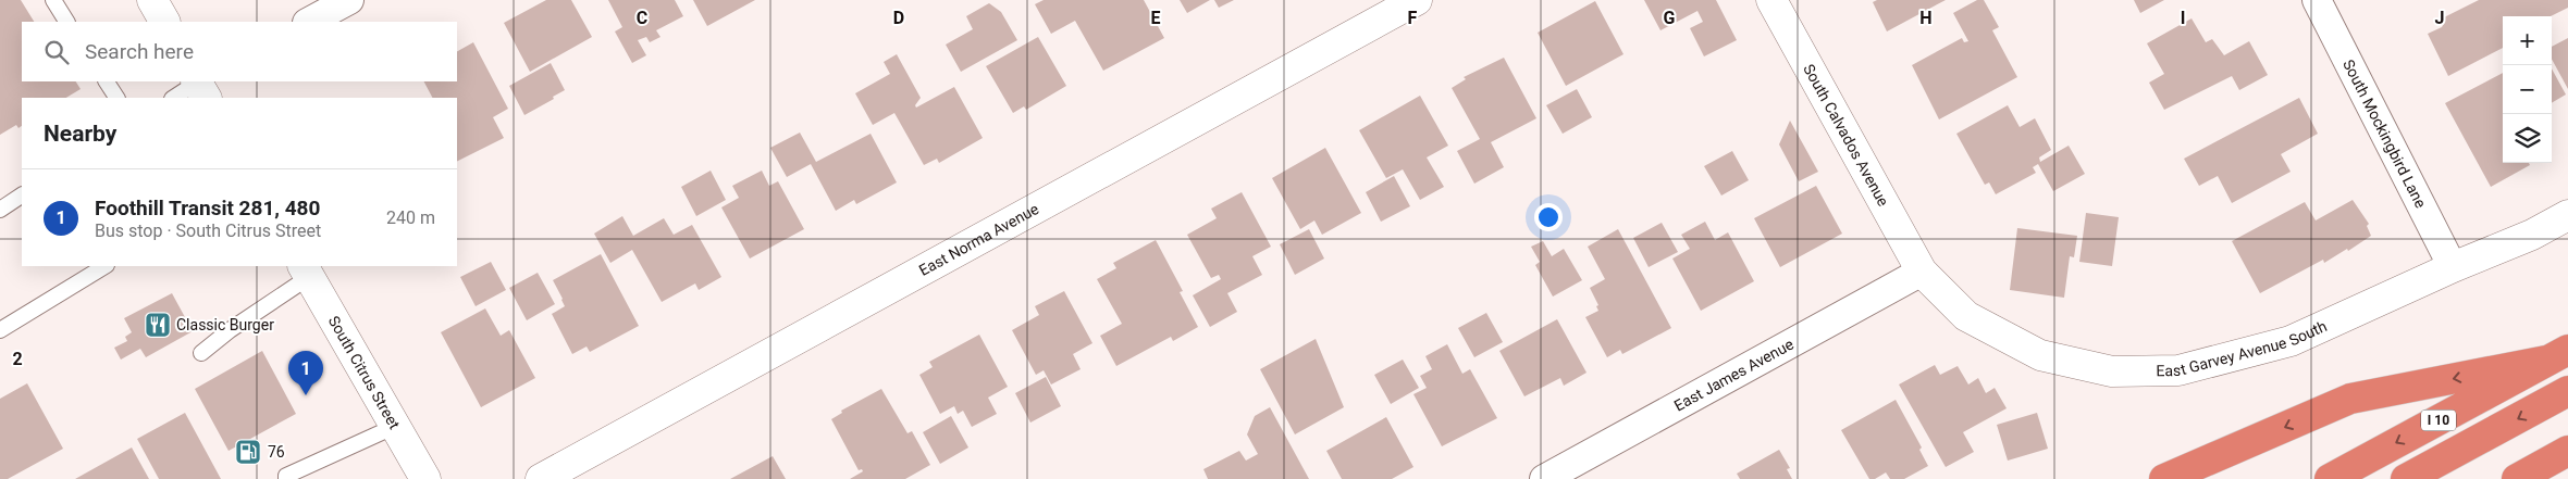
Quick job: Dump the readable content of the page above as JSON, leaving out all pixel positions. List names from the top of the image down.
{
  "streets": {
    "highway": ["I 10"],
    "street": [
      "South Mockingbird Lane",
      "South Calvados Avenue",
      "East Norma Avenue",
      "East Garvey Avenue South",
      "South Citrus Street",
      "East James Avenue"
    ]
  },
  "crossings": [
    ["South Mockingbird Lane", "East Garvey Avenue South"],
    ["South Calvados Avenue", "East Garvey Avenue South"],
    ["South Calvados Avenue", "East James Avenue"],
    ["East Garvey Avenue South", "East James Avenue"]
  ],
  "places": {
    "restaurant": ["Classic Burger"],
    "fuel station": ["76"]
  },
  "page": {
    "map_buttons": ["+", "−"],
    "search": "Search here",
    "heading": "Nearby",
    "list": [
      {
        "mark": "1",
        "name": "Foothill Transit 281, 480",
        "note": "Bus stop · South Citrus Street",
        "value": "240 m"
      }
    ],
    "pins": "1"
  },
  "grid": {
    "columns": [
      "C",
      "D",
      "E",
      "F",
      "G",
      "H",
      "I",
      "J"
    ],
    "rows": ["2"]
  }
}
